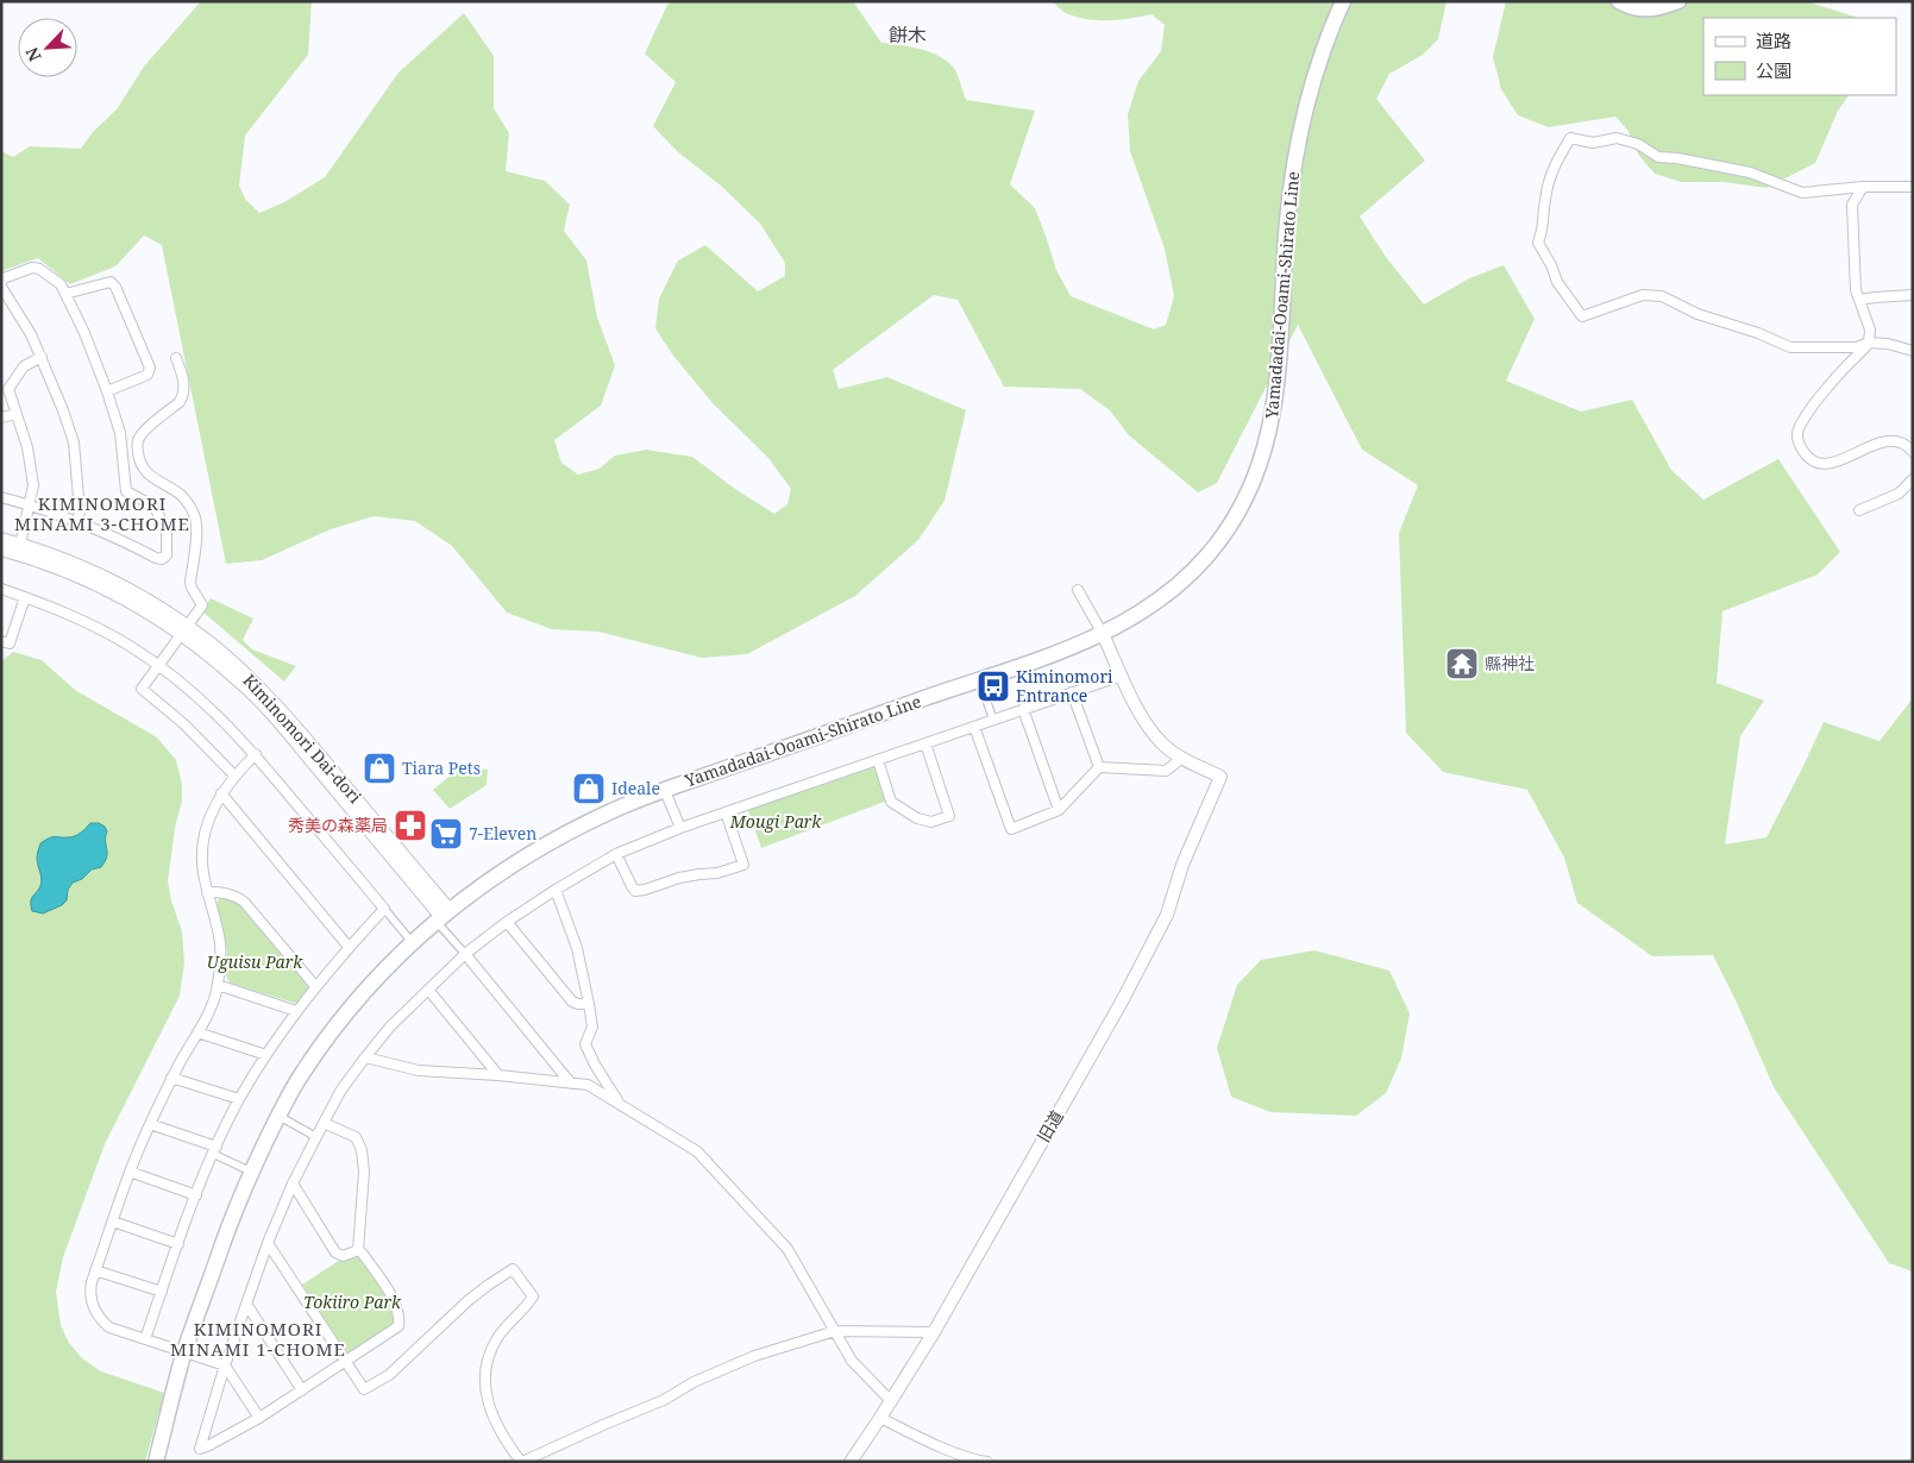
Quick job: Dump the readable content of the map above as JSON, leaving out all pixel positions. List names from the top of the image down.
{
  "streets": {
    "main road": ["Yamadadai-Ooami-Shirato Line"],
    "street": ["Kiminomori Dai-dori", "旧道"]
  },
  "crossings": [
    ["Yamadadai-Ooami-Shirato Line", "Kiminomori Dai-dori"]
  ],
  "districts": ["餅木", "KIMINOMORI MINAMI 3-CHOME", "KIMINOMORI MINAMI 1-CHOME"],
  "parks": ["Mougi Park", "Uguisu Park", "Tokiiro Park"],
  "places": {
    "temple": ["縣神社"],
    "bus stop": ["Kiminomori Entrance"],
    "shop": ["Tiara Pets", "Ideale"],
    "pharmacy": ["秀美の森薬局"],
    "supermarket": ["7-Eleven"]
  },
  "legend": ["道路", "公園"],
  "north": "bottom left"
}
